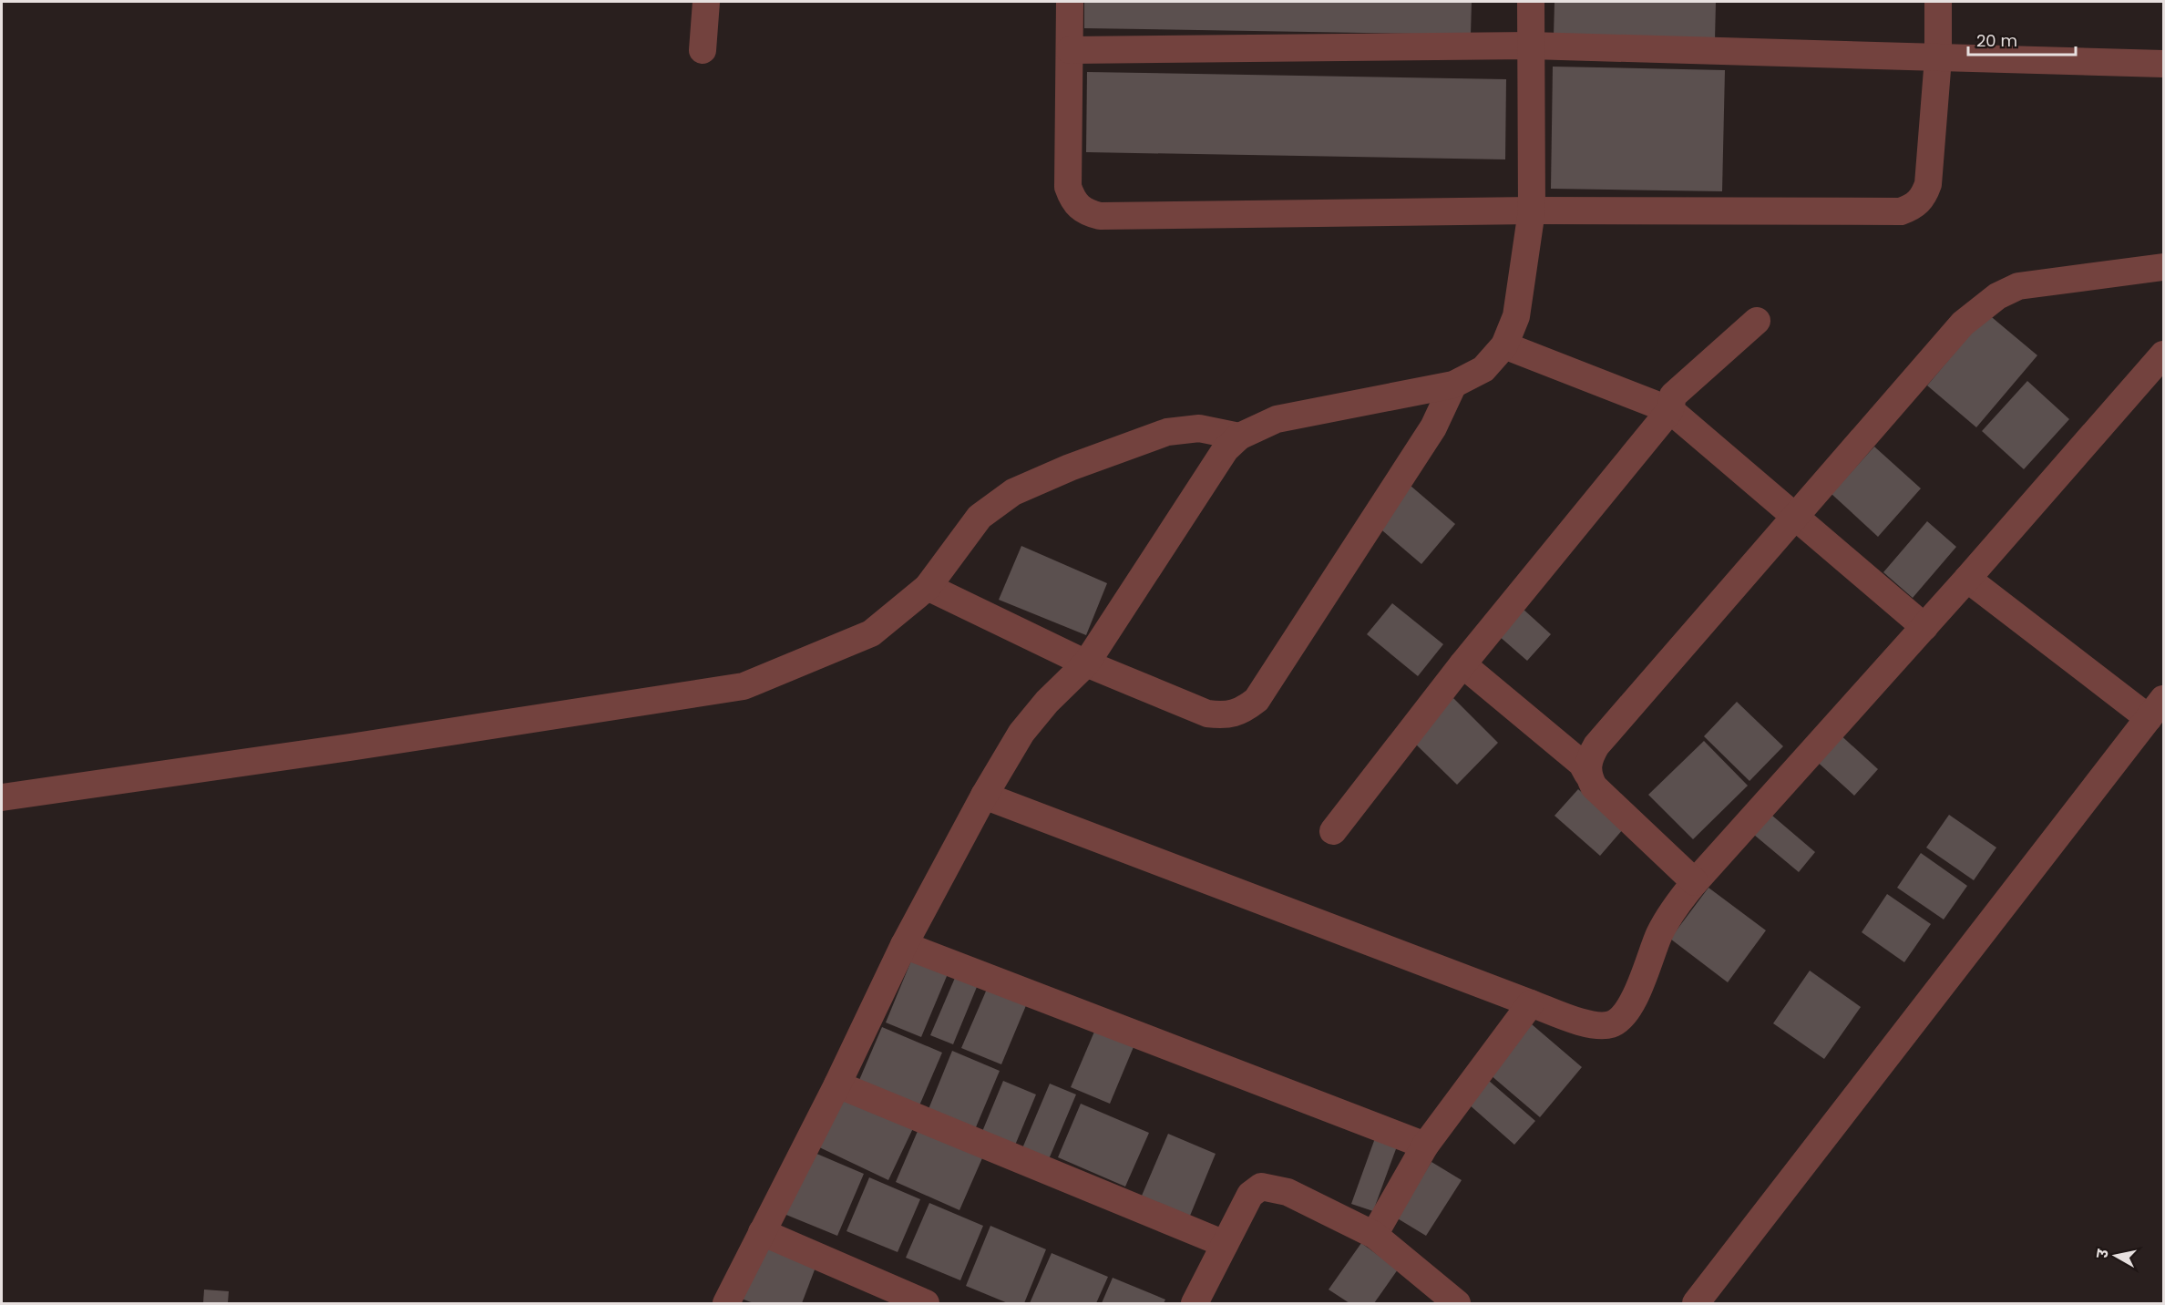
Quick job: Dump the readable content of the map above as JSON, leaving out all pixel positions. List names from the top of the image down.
{
  "scale_bar": "20 m",
  "north": "left"
}
